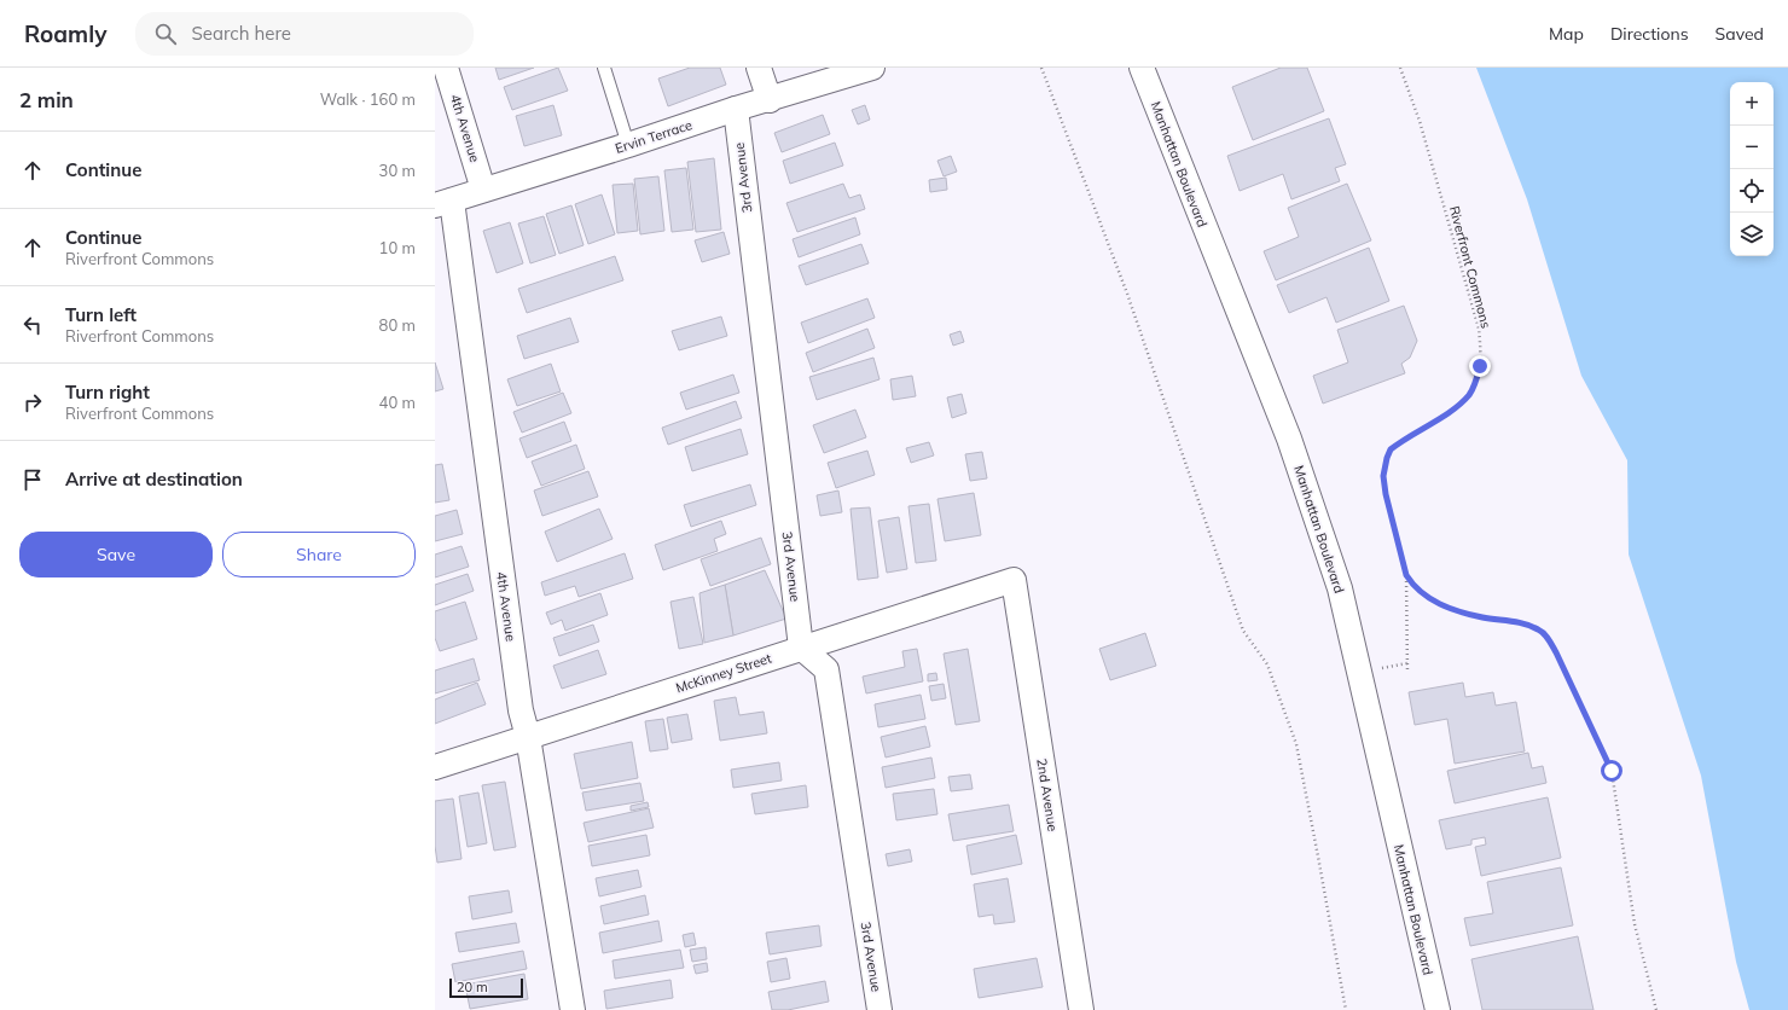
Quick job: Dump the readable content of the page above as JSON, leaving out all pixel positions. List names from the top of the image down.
{
  "streets": {
    "street": [
      "4th Avenue",
      "Ervin Terrace",
      "Manhattan Boulevard",
      "3rd Avenue",
      "McKinney Street",
      "2nd Avenue"
    ],
    "path": ["Riverfront Commons"]
  },
  "crossings": [
    ["4th Avenue", "Ervin Terrace"],
    ["4th Avenue", "McKinney Street"],
    ["Ervin Terrace", "3rd Avenue"],
    ["3rd Avenue", "McKinney Street"],
    ["McKinney Street", "2nd Avenue"]
  ],
  "scale_bar": "20 m",
  "page": {
    "header": "Roamly",
    "search": "Search here",
    "nav": ["Map", "Directions", "Saved"],
    "heading": ["2 min", "Walk · 160 m"],
    "map_buttons": ["+", "−"],
    "list": [
      ["Continue", "30 m"],
      ["Continue", "Riverfront Commons", "10 m"],
      ["Turn left", "Riverfront Commons", "80 m"],
      ["Turn right", "Riverfront Commons", "40 m"],
      "Arrive at destination"
    ],
    "buttons": ["Save", "Share"],
    "scale": "20 m"
  }
}
